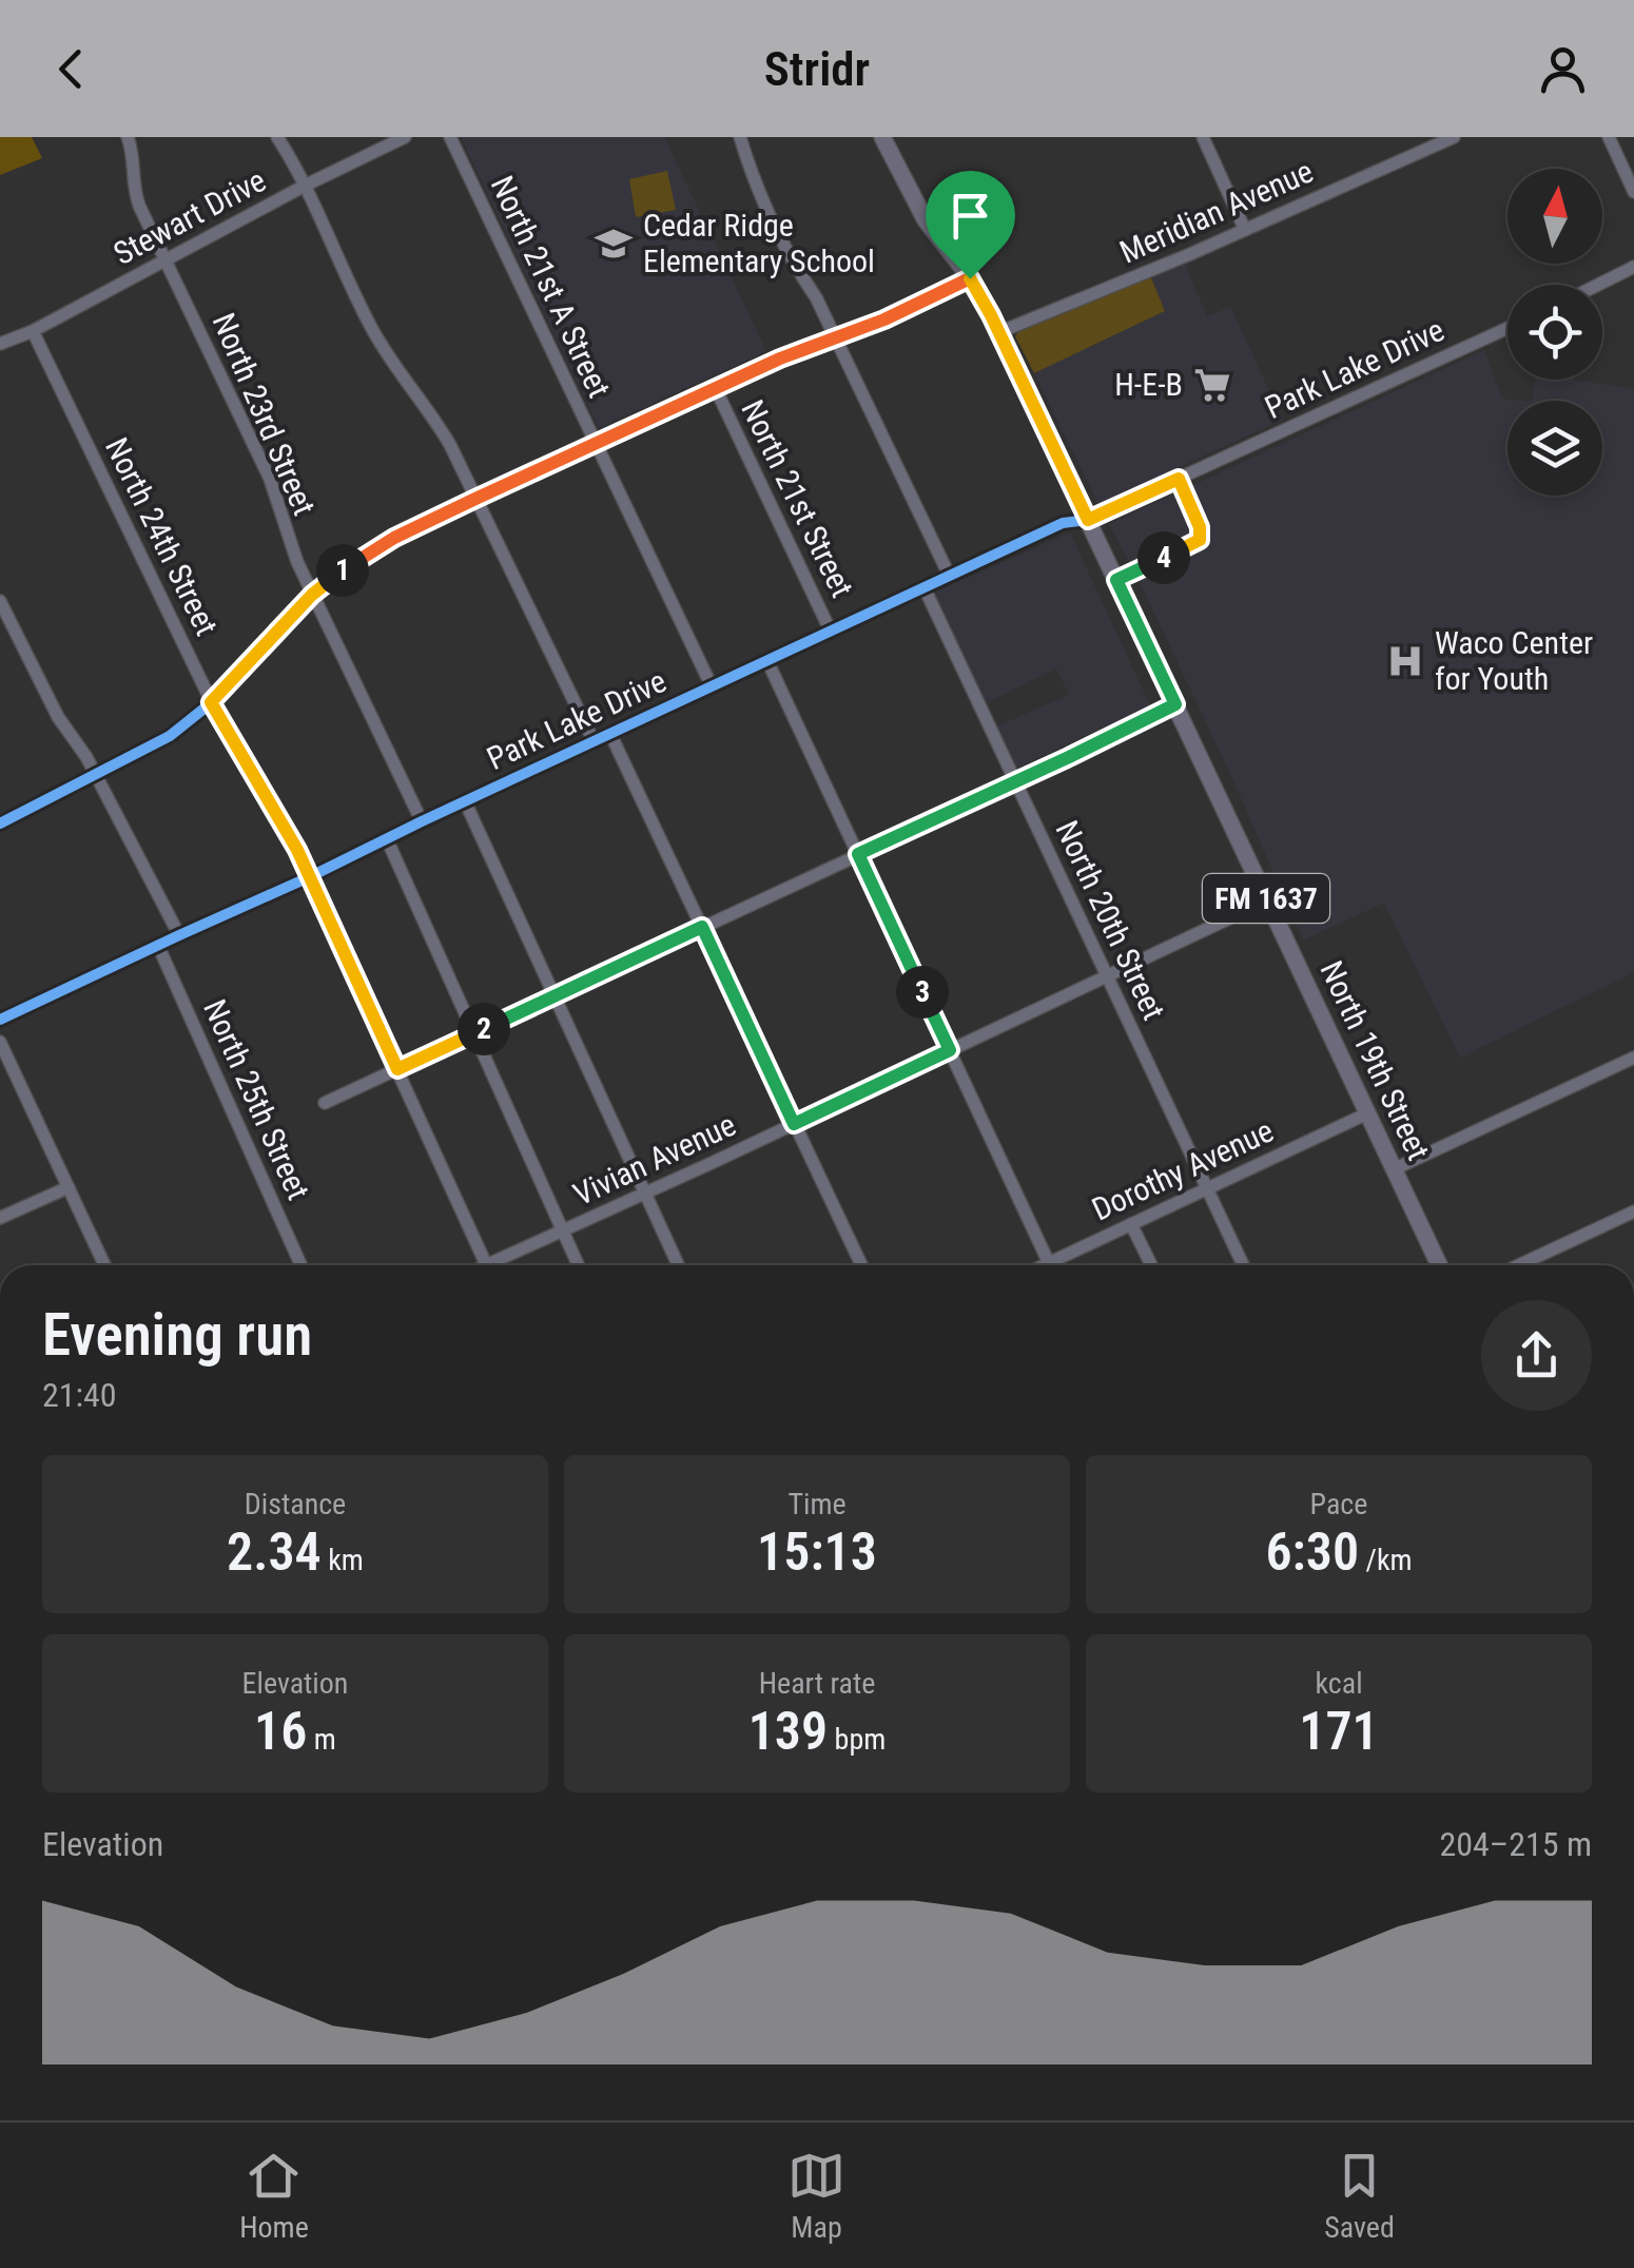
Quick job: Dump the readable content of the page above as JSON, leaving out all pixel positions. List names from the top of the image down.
{
  "streets": {
    "main road": ["FM 1637", "North 19th Street"],
    "street": [
      "Meridian Avenue",
      "Stewart Drive",
      "North 21st A Street",
      "Park Lake Drive",
      "North 23rd Street",
      "North 21st Street",
      "North 24th Street",
      "North 20th Street",
      "North 25th Street",
      "Vivian Avenue",
      "Dorothy Avenue"
    ]
  },
  "crossings": [
    ["Meridian Avenue", "North 19th Street"],
    ["Stewart Drive", "North 23rd Street"],
    ["Stewart Drive", "North 24th Street"],
    ["North 21st A Street", "Park Lake Drive"],
    ["Park Lake Drive", "North 23rd Street"],
    ["Park Lake Drive", "North 21st Street"],
    ["Park Lake Drive", "North 24th Street"],
    ["Park Lake Drive", "North 20th Street"],
    ["Park Lake Drive", "North 19th Street"],
    ["Park Lake Drive", "North 25th Street"],
    ["North 20th Street", "Vivian Avenue"],
    ["North 20th Street", "Dorothy Avenue"],
    ["North 19th Street", "Vivian Avenue"],
    ["North 19th Street", "Dorothy Avenue"]
  ],
  "places": {
    "school or university": ["Cedar Ridge Elementary School"],
    "supermarket": ["H-E-B"],
    "hospital": ["Waco Center for Youth"]
  },
  "north": "top",
  "page": {
    "header": "Stridr",
    "pins": [
      "4",
      "1",
      "3",
      "2"
    ],
    "heading": ["Evening run", "21:40"],
    "stats": [
      ["Distance", "2.34 km"],
      ["Time", "15:13"],
      ["Pace", "6:30 /km"],
      ["Elevation", "16 m"],
      ["Heart rate", "139 bpm"],
      ["kcal", "171"]
    ],
    "chart": ["Elevation", "204–215 m"],
    "tabs": ["Home", "Map", "Saved"]
  }
}
